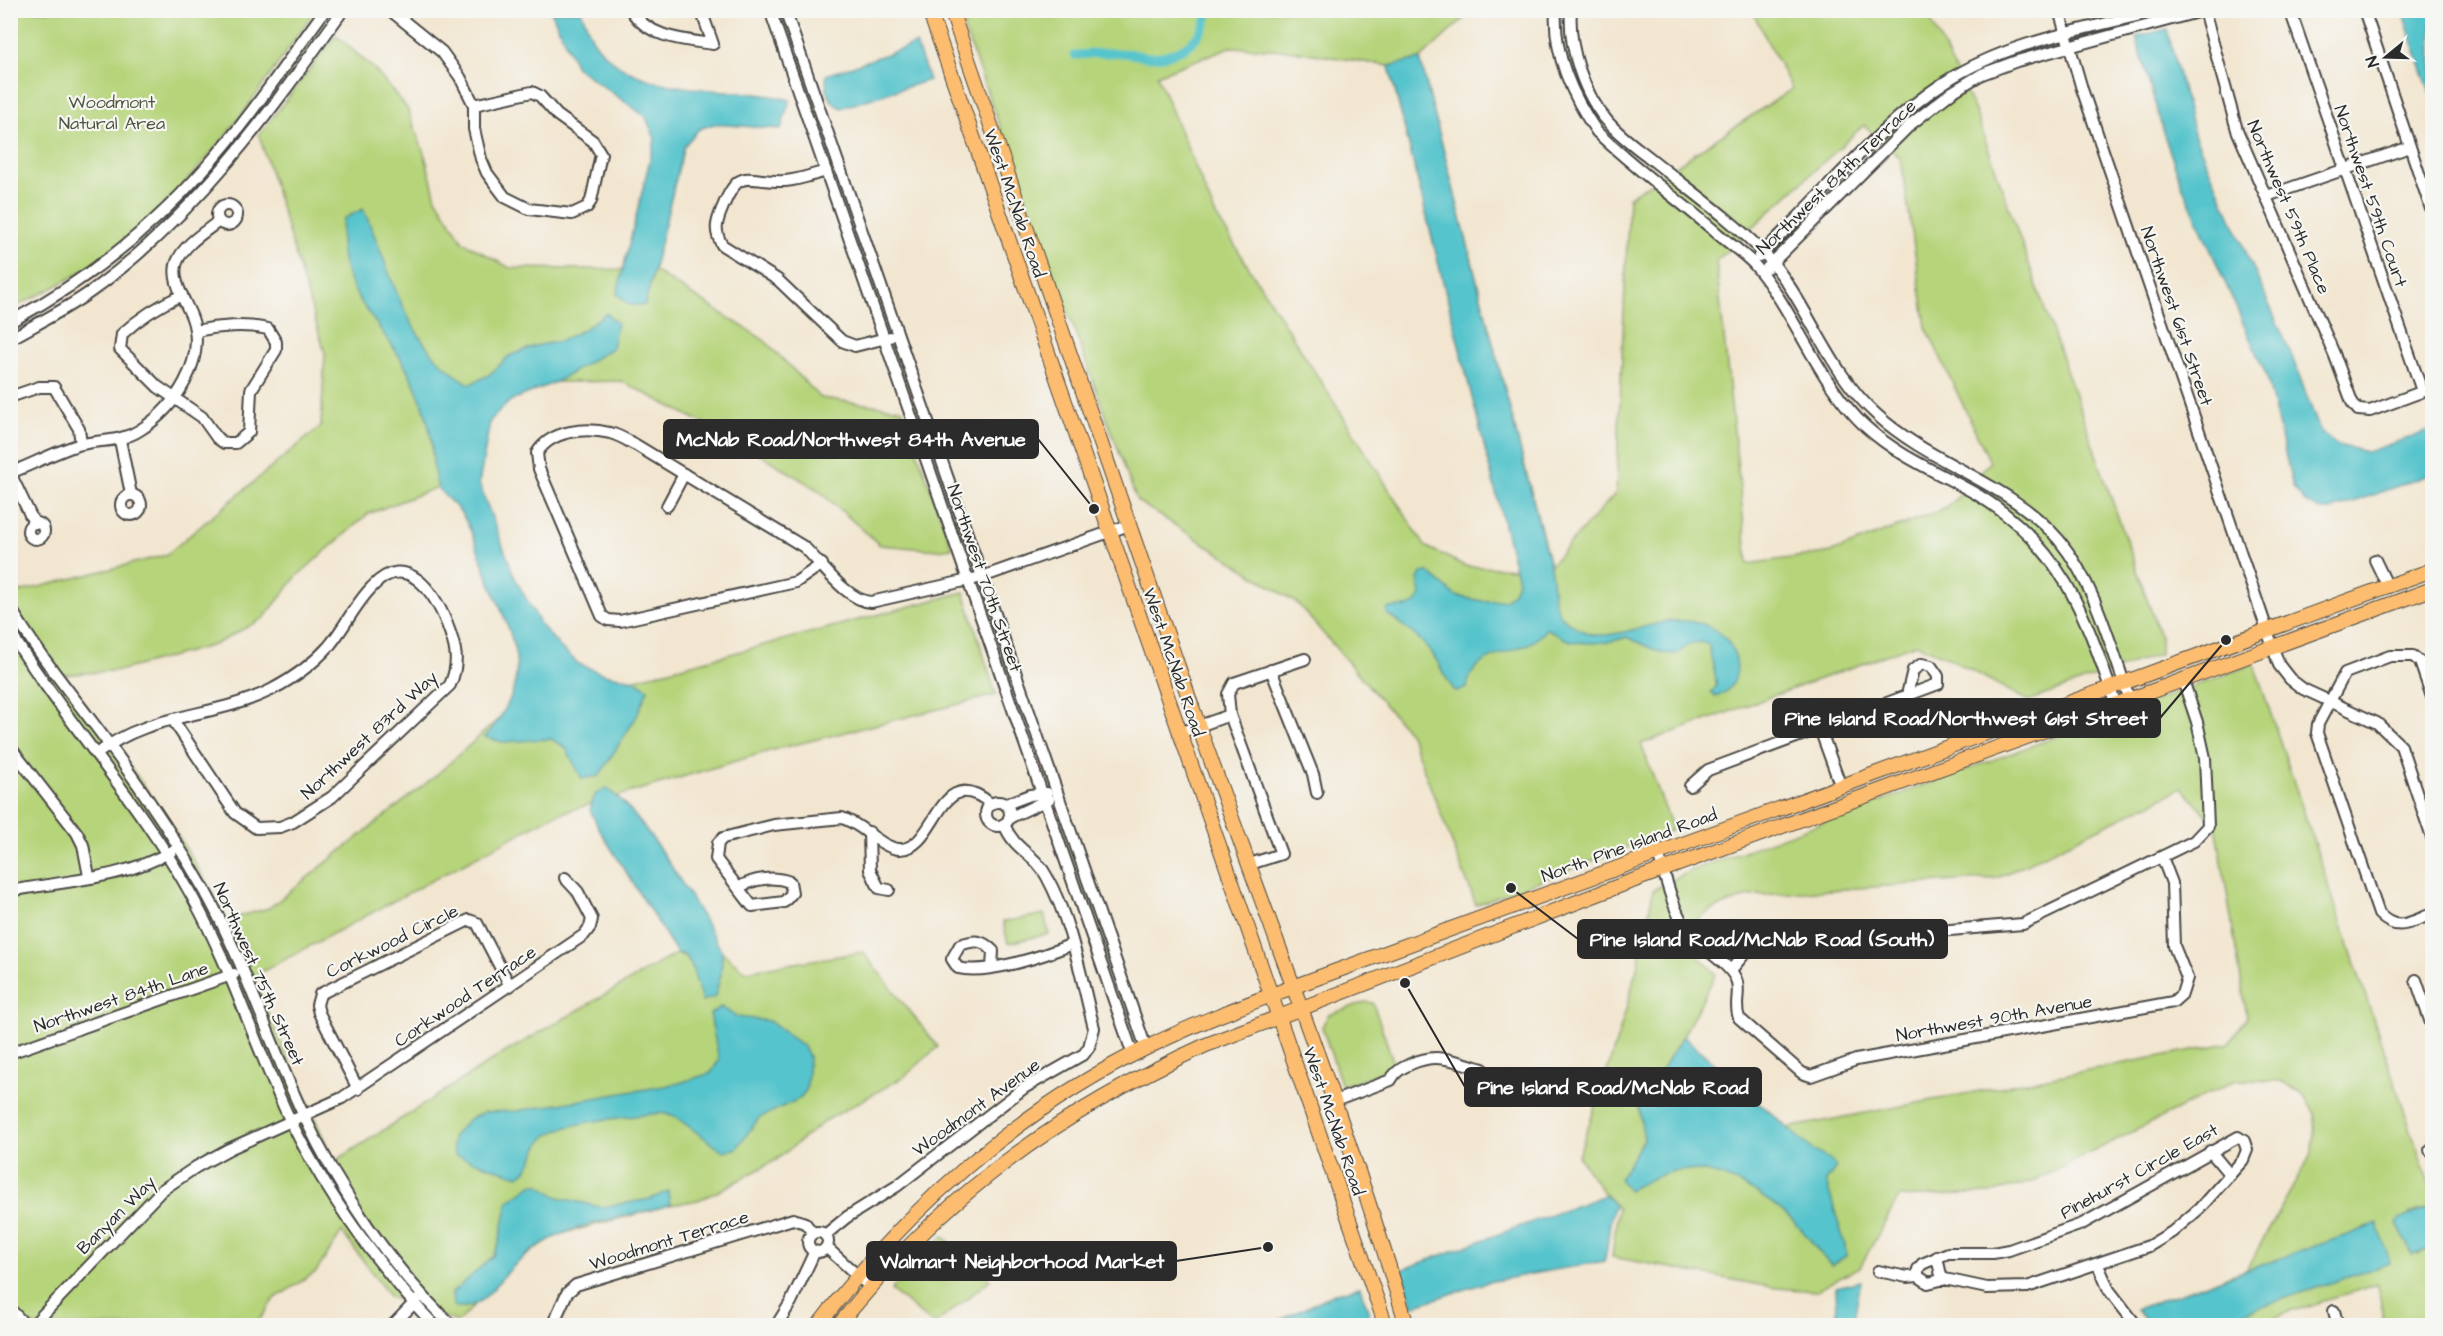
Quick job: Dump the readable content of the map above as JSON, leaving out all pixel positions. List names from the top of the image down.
{
  "streets": {
    "main road": ["West McNab Road", "North Pine Island Road"],
    "street": [
      "Northwest 84th Terrace",
      "Northwest 59th Court",
      "Northwest 59th Place",
      "Northwest 61st Street",
      "Northwest 70th Street",
      "Northwest 83rd Way",
      "Corkwood Circle",
      "Northwest 75th Street",
      "Corkwood Terrace",
      "Northwest 84th Lane",
      "Northwest 90th Avenue",
      "Woodmont Avenue",
      "Pinehurst Circle East",
      "Banyan Way",
      "Woodmont Terrace"
    ]
  },
  "crossings": [
    ["Northwest 84th Terrace", "Northwest 59th Place"],
    ["Northwest 84th Terrace", "Northwest 61st Street"],
    ["Northwest 59th Court", "Northwest 59th Place"],
    ["West McNab Road", "North Pine Island Road"],
    ["Northwest 61st Street", "North Pine Island Road"],
    ["Northwest 70th Street", "North Pine Island Road"],
    ["Corkwood Circle", "Corkwood Terrace"],
    ["Northwest 75th Street", "Corkwood Terrace"],
    ["Northwest 75th Street", "Northwest 84th Lane"],
    ["Northwest 75th Street", "Banyan Way"],
    ["Corkwood Terrace", "Banyan Way"],
    ["Woodmont Avenue", "Woodmont Terrace"]
  ],
  "parks": ["Woodmont Natural Area"],
  "places": [
    "McNab Road/Northwest 84th Avenue",
    "Pine Island Road/Northwest 61st Street",
    "Pine Island Road/McNab Road (South)",
    "Pine Island Road/McNab Road",
    "Walmart Neighborhood Market"
  ],
  "north": "left"
}
